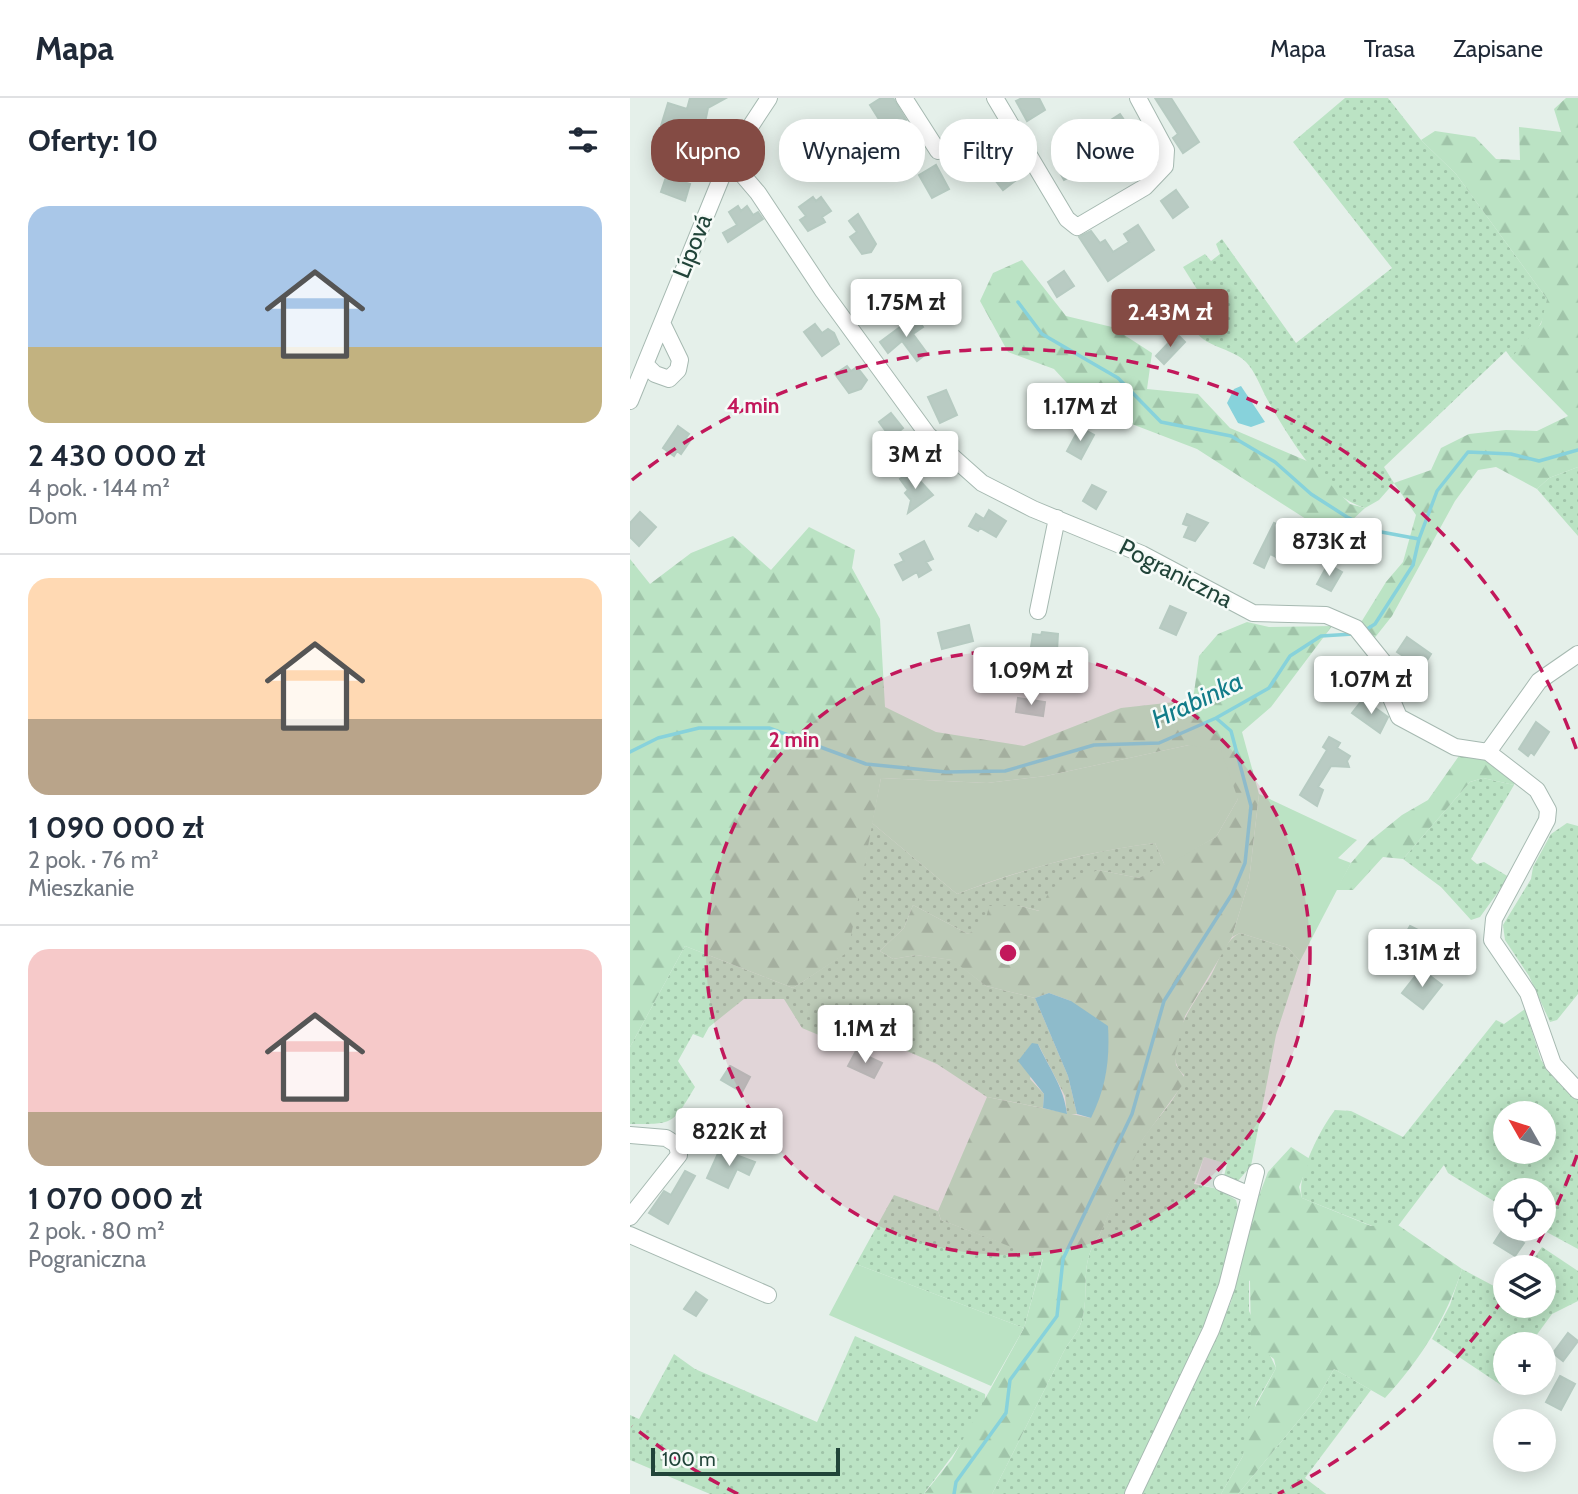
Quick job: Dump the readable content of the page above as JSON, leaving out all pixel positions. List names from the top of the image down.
{
  "streets": {
    "street": ["Lípová", "Pograniczna"]
  },
  "water": ["Hrabinka"],
  "scale_bar": "100 m",
  "north": "top left",
  "page": {
    "header": "Mapa",
    "nav": ["Mapa", "Trasa", "Zapisane"],
    "heading": "Oferty: 10",
    "chip": [
      "Kupno",
      "Wynajem",
      "Filtry",
      "Nowe"
    ],
    "list": [
      {
        "name": "2 430 000 zł",
        "note": "4 pok. · 144 m² · Dom"
      },
      {
        "name": "1 090 000 zł",
        "note": "2 pok. · 76 m² · Mieszkanie"
      },
      {
        "name": "1 070 000 zł",
        "note": "2 pok. · 80 m² · Pograniczna"
      }
    ],
    "price": [
      "1.75M zł",
      "2.43M zł",
      "1.17M zł",
      "3M zł",
      "873K zł",
      "1.09M zł",
      "1.07M zł",
      "1.31M zł",
      "1.1M zł",
      "822K zł"
    ],
    "map_buttons": ["+", "−"],
    "scale": "100 m"
  },
  "rings": ["4 min", "2 min"]
}
